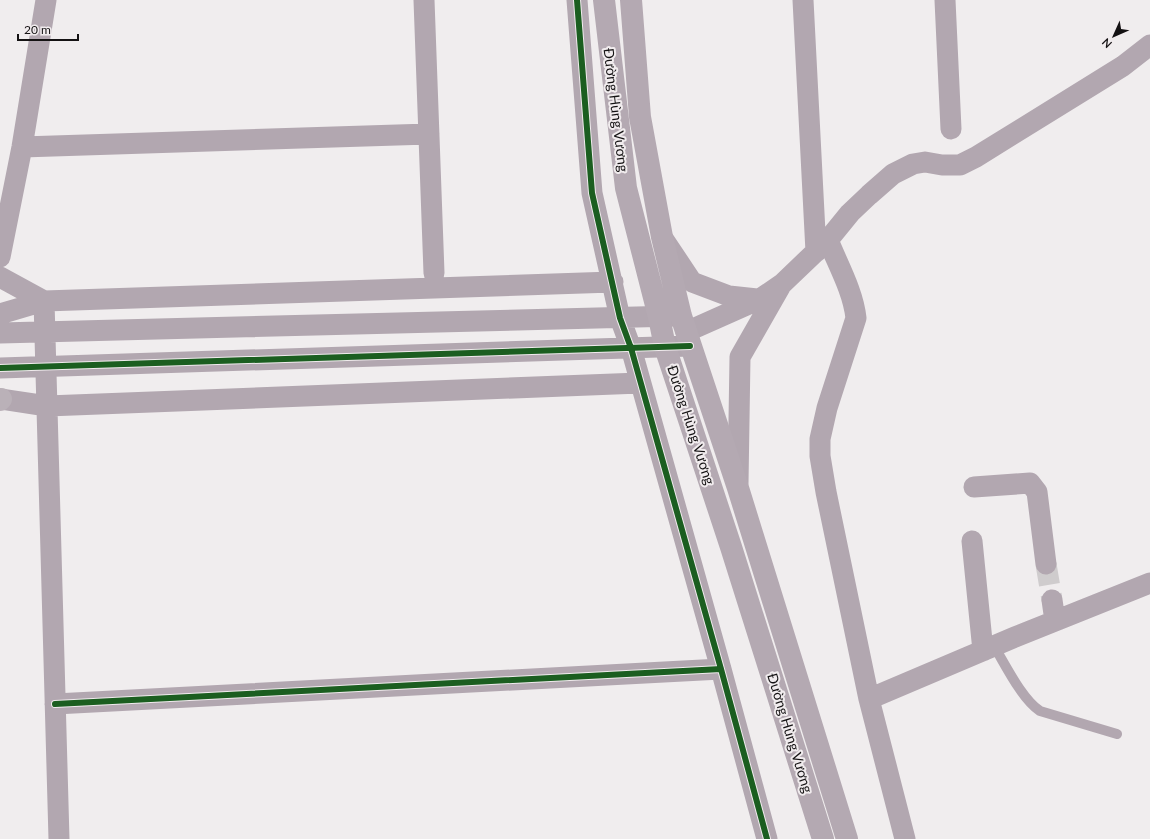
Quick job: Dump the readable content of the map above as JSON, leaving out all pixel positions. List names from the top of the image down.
{
  "streets": {
    "main road": ["Đường Hùng Vương"]
  },
  "scale_bar": "20 m",
  "north": "bottom left"
}
